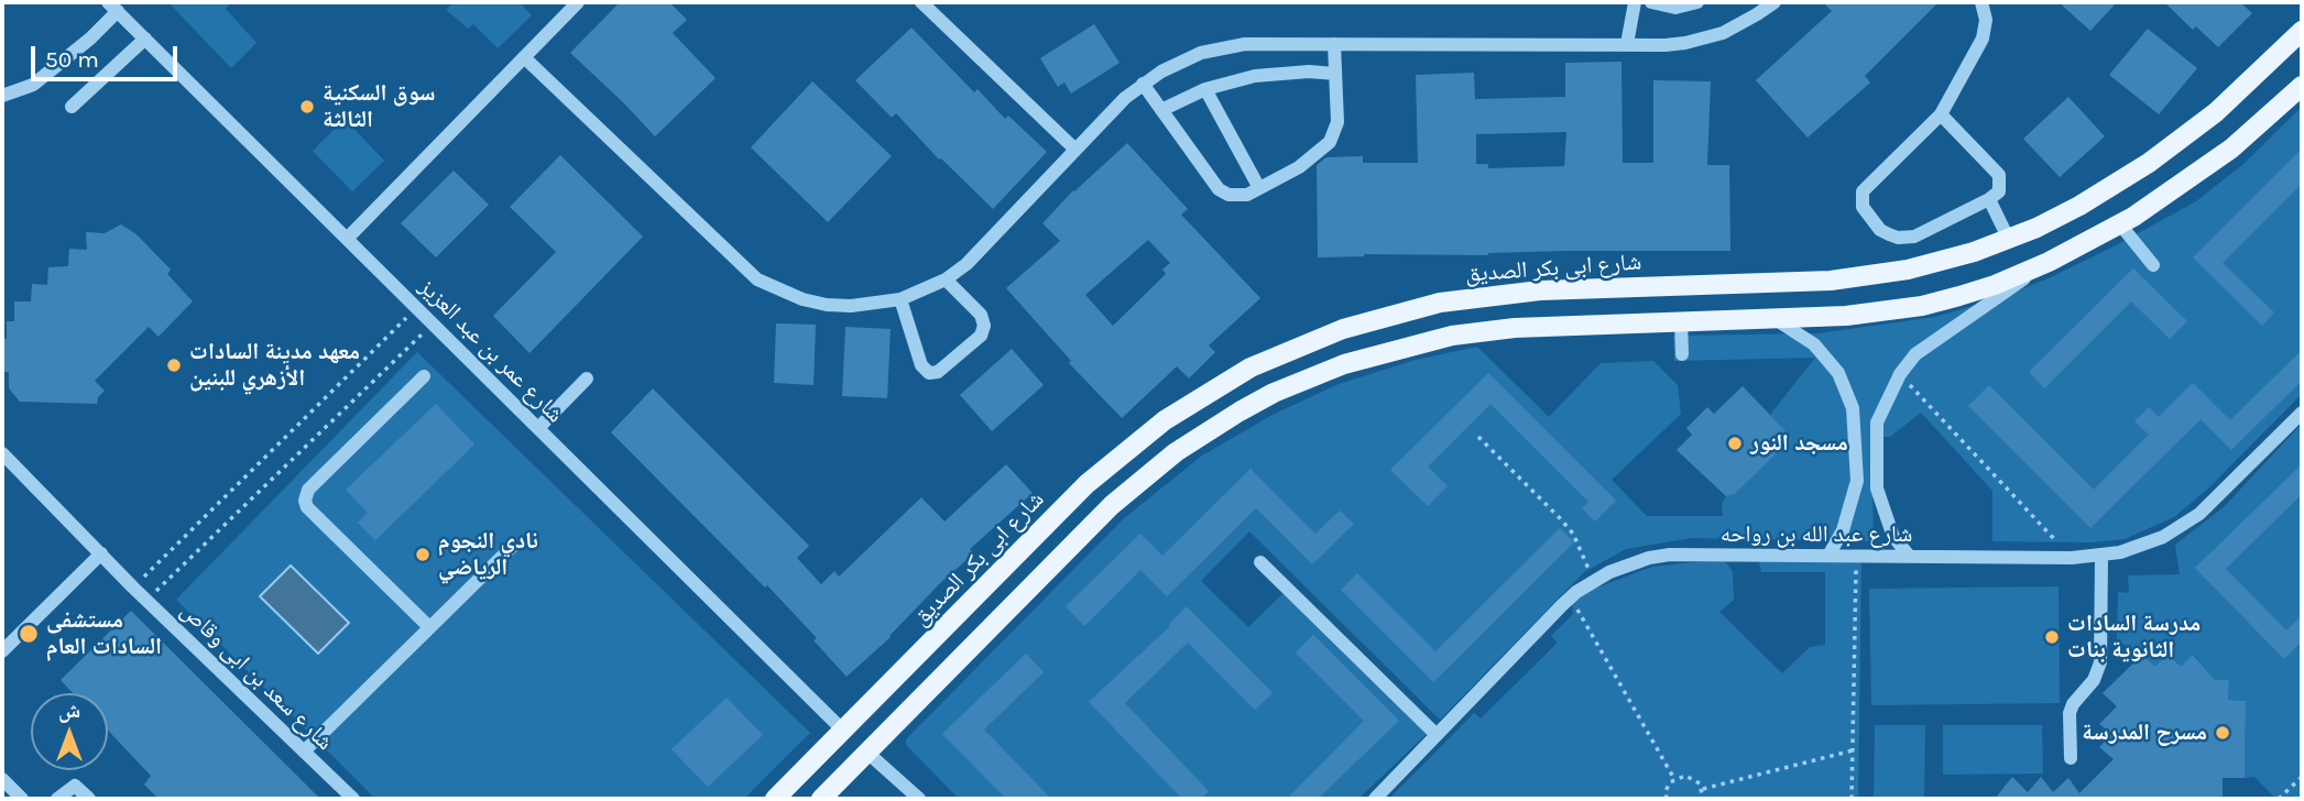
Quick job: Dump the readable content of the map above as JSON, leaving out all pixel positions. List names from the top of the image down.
{
  "streets": {
    "main road": ["شارع ابى بكر الصديق"],
    "street": ["شارع عمر بن عبد العزيز", "شارع عبد الله بن رواحه", "شارع سعد بن ابى وقاص"]
  },
  "crossings": [
    ["شارع ابى بكر الصديق", "شارع عمر بن عبد العزيز"]
  ],
  "places": [
    "سوق السكنية الثالثة",
    "معهد مدينة السادات الأزهري للبنين",
    "مسجد النور",
    "نادي النجوم الرياضي",
    "مستشفى السادات العام",
    "مدرسة السادات الثانوية بنات",
    "مسرح المدرسة"
  ],
  "scale_bar": "50 m",
  "north": "top"
}
